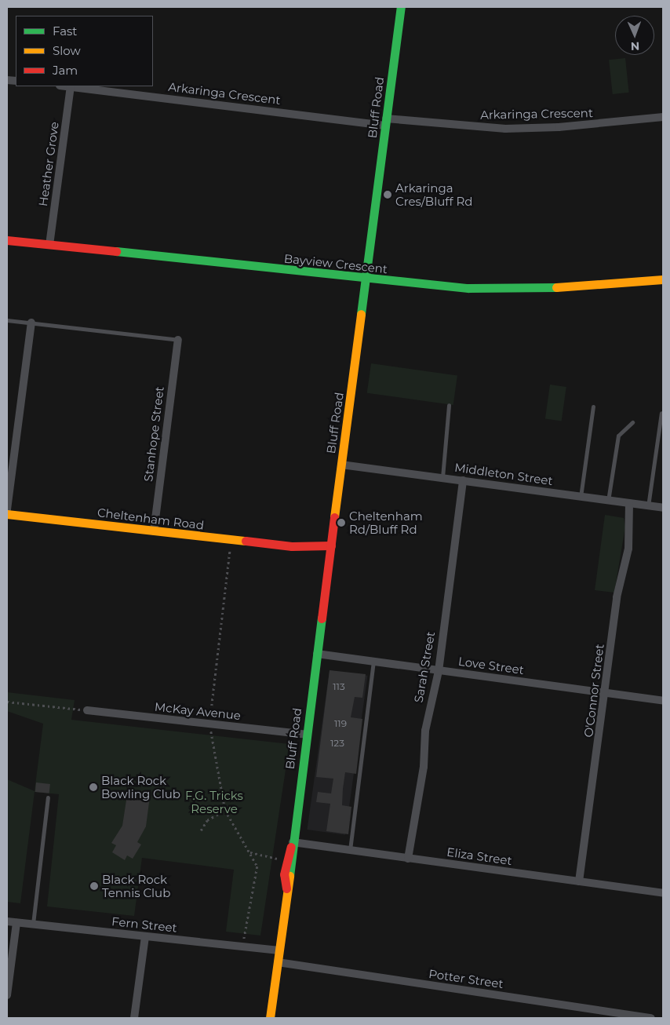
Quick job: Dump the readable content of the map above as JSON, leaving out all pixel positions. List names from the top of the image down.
{
  "streets": {
    "street": [
      "Arkaringa Crescent",
      "Bluff Road",
      "Heather Grove",
      "Bayview Crescent",
      "Stanhope Street",
      "Middleton Street",
      "Cheltenham Road",
      "Love Street",
      "Sarah Street",
      "O'Connor Street",
      "McKay Avenue",
      "Eliza Street",
      "Fern Street",
      "Potter Street"
    ]
  },
  "crossings": [
    ["Arkaringa Crescent", "Bluff Road"],
    ["Arkaringa Crescent", "Heather Grove"],
    ["Bluff Road", "Bayview Crescent"],
    ["Bluff Road", "Middleton Street"],
    ["Bluff Road", "Cheltenham Road"],
    ["Bluff Road", "Love Street"],
    ["Bluff Road", "McKay Avenue"],
    ["Bluff Road", "Eliza Street"],
    ["Bluff Road", "Fern Street"],
    ["Bluff Road", "Potter Street"],
    ["Heather Grove", "Bayview Crescent"],
    ["Stanhope Street", "Cheltenham Road"],
    ["Middleton Street", "Sarah Street"],
    ["Middleton Street", "O'Connor Street"],
    ["Love Street", "Sarah Street"],
    ["Love Street", "O'Connor Street"],
    ["Sarah Street", "Eliza Street"],
    ["O'Connor Street", "Eliza Street"]
  ],
  "parks": ["F.G. Tricks Reserve"],
  "places": [
    "Arkaringa Cres/Bluff Rd",
    "Cheltenham Rd/Bluff Rd",
    "Black Rock Bowling Club",
    "Black Rock Tennis Club"
  ],
  "house_numbers": ["113", "119", "123"],
  "legend": ["Fast", "Slow", "Jam"],
  "north": "bottom"
}
